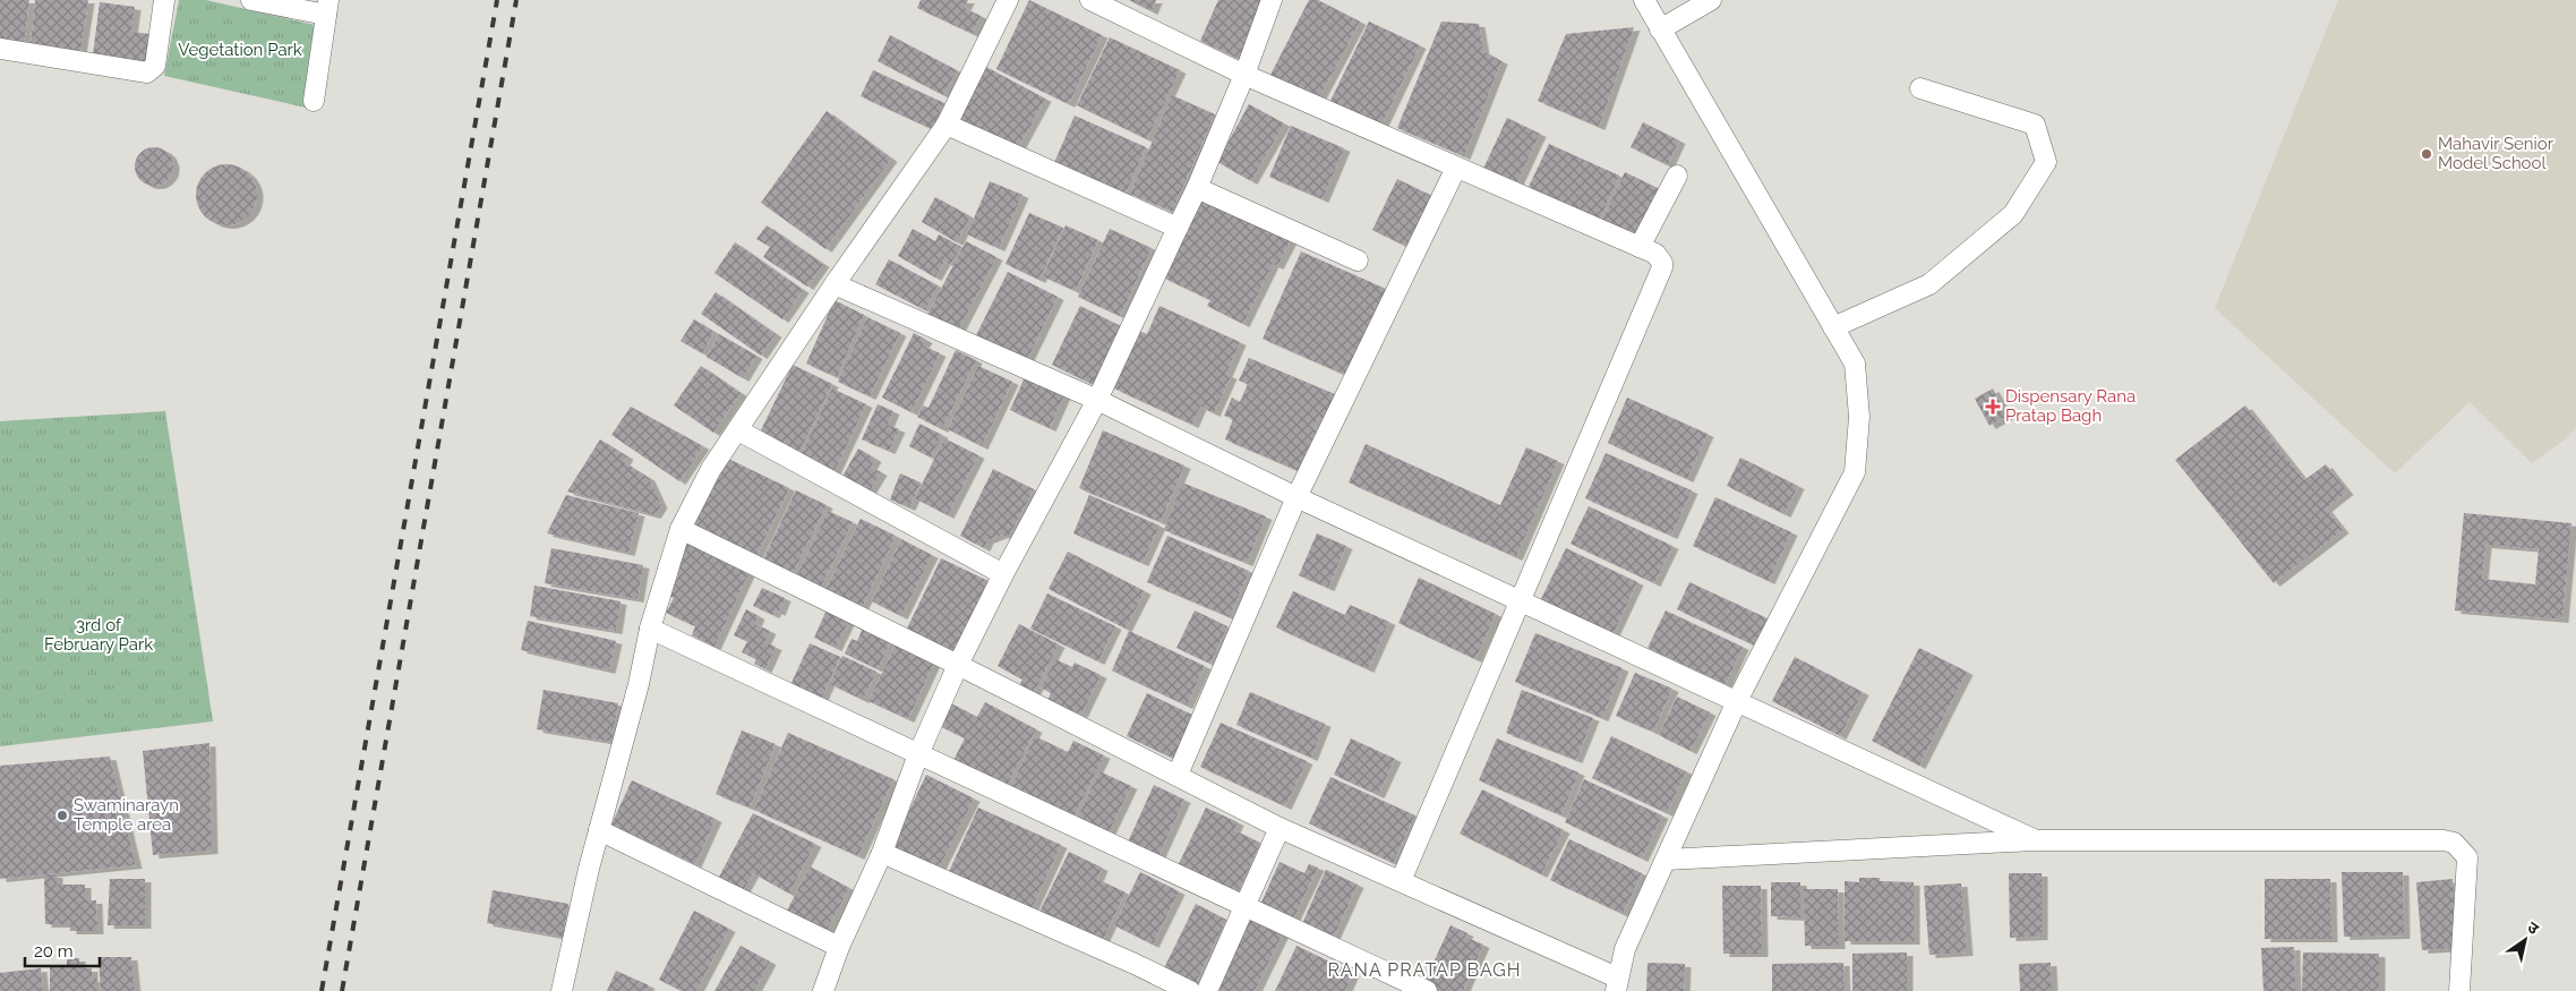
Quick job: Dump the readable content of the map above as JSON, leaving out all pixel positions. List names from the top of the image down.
{
  "districts": ["RANA PRATAP BAGH"],
  "parks": ["Vegetation Park", "3rd of February Park"],
  "places": {
    "other": ["Mahavir Senior Model School", "Swaminarayn Temple area"],
    "health": ["Dispensary Rana Pratap Bagh"]
  },
  "scale_bar": "20 m",
  "north": "top right"
}
